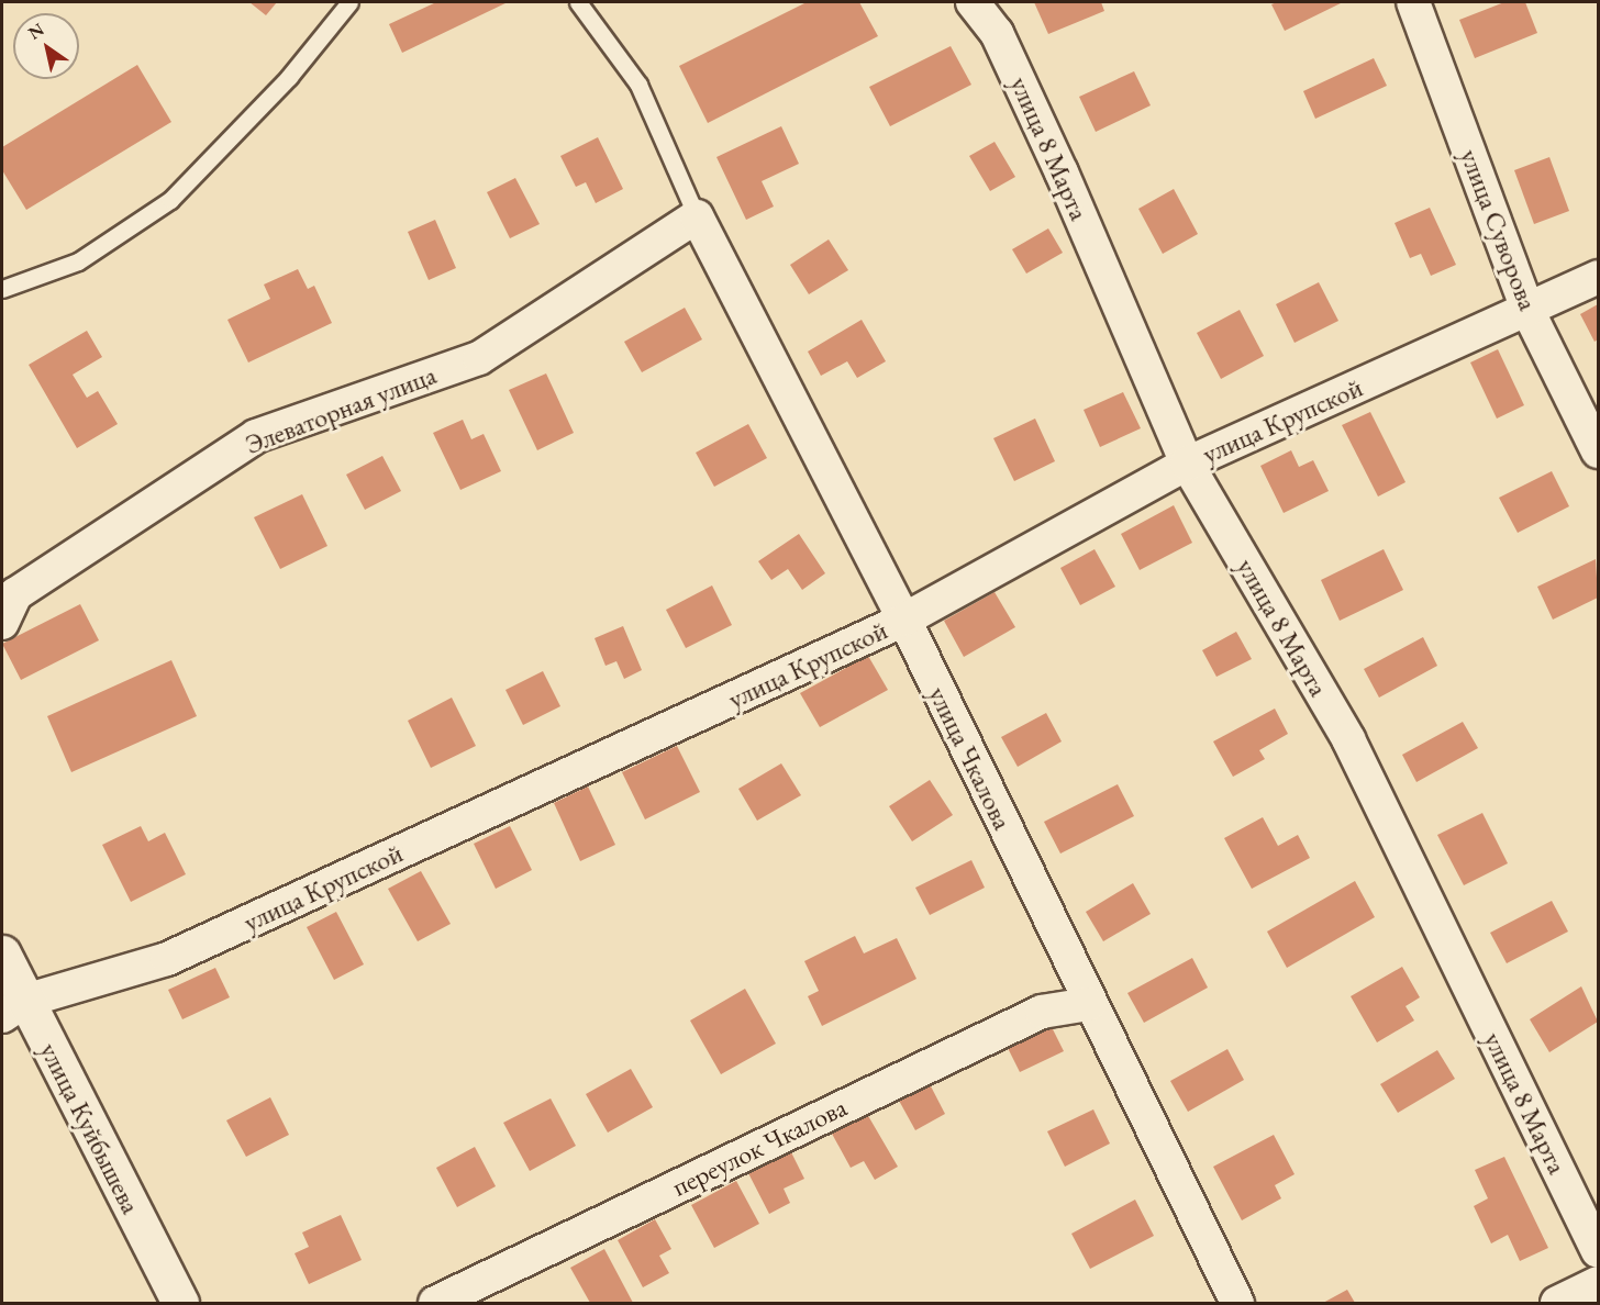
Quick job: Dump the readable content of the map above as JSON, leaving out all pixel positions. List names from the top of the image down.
{
  "streets": {
    "street": [
      "улица 8 Марта",
      "улица Суворова",
      "Элеваторная улица",
      "улица Крупской",
      "улица Чкалова",
      "улица Куйбышева",
      "переулок Чкалова"
    ]
  },
  "crossings": [
    ["улица 8 Марта", "улица Крупской"],
    ["улица Суворова", "улица Крупской"],
    ["Элеваторная улица", "улица Чкалова"],
    ["улица Крупской", "улица Чкалова"],
    ["улица Крупской", "улица Куйбышева"],
    ["улица Чкалова", "переулок Чкалова"]
  ],
  "north": "top left"
}
